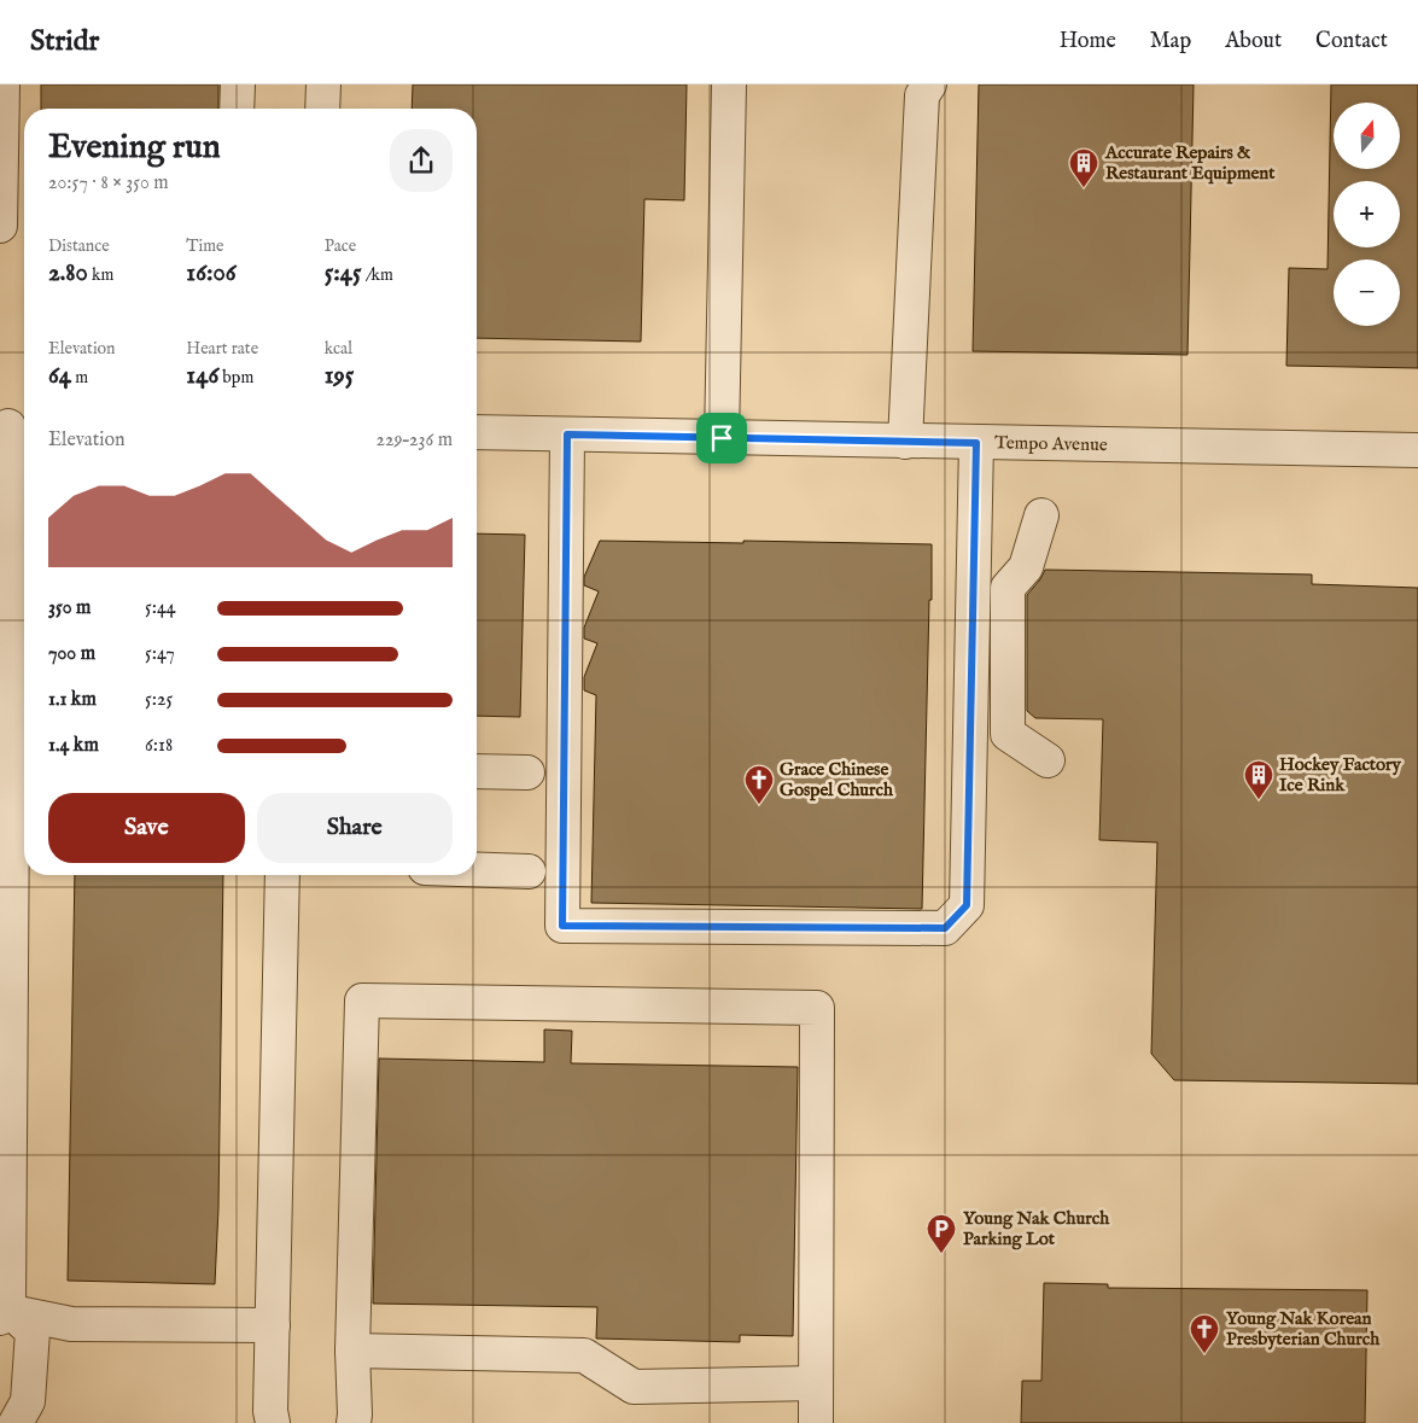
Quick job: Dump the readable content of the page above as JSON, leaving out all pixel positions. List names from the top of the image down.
{
  "streets": {
    "street": ["Tempo Avenue"]
  },
  "places": {
    "building": ["Accurate Repairs & Restaurant Equipment", "Hockey Factory Ice Rink"],
    "church": ["Grace Chinese Gospel Church", "Young Nak Korean Presbyterian Church"],
    "parking": ["Young Nak Church Parking Lot"]
  },
  "north": "top",
  "page": {
    "header": "Stridr",
    "nav": [
      "Home",
      "Map",
      "About",
      "Contact"
    ],
    "map_buttons": ["+", "−"],
    "heading": ["Evening run", "20:57 · 8 × 350 m"],
    "stats": [
      ["Distance", "2.80 km"],
      ["Time", "16:06"],
      ["Pace", "5:45 /km"],
      ["Elevation", "64 m"],
      ["Heart rate", "146 bpm"],
      ["kcal", "195"]
    ],
    "chart": ["Elevation", "229–236 m"],
    "list": [
      {
        "name": "350 m",
        "note": "5:44"
      },
      {
        "name": "700 m",
        "note": "5:47"
      },
      {
        "name": "1.1 km",
        "note": "5:25"
      },
      {
        "name": "1.4 km",
        "note": "6:18"
      }
    ],
    "buttons": ["Save", "Share"]
  }
}
